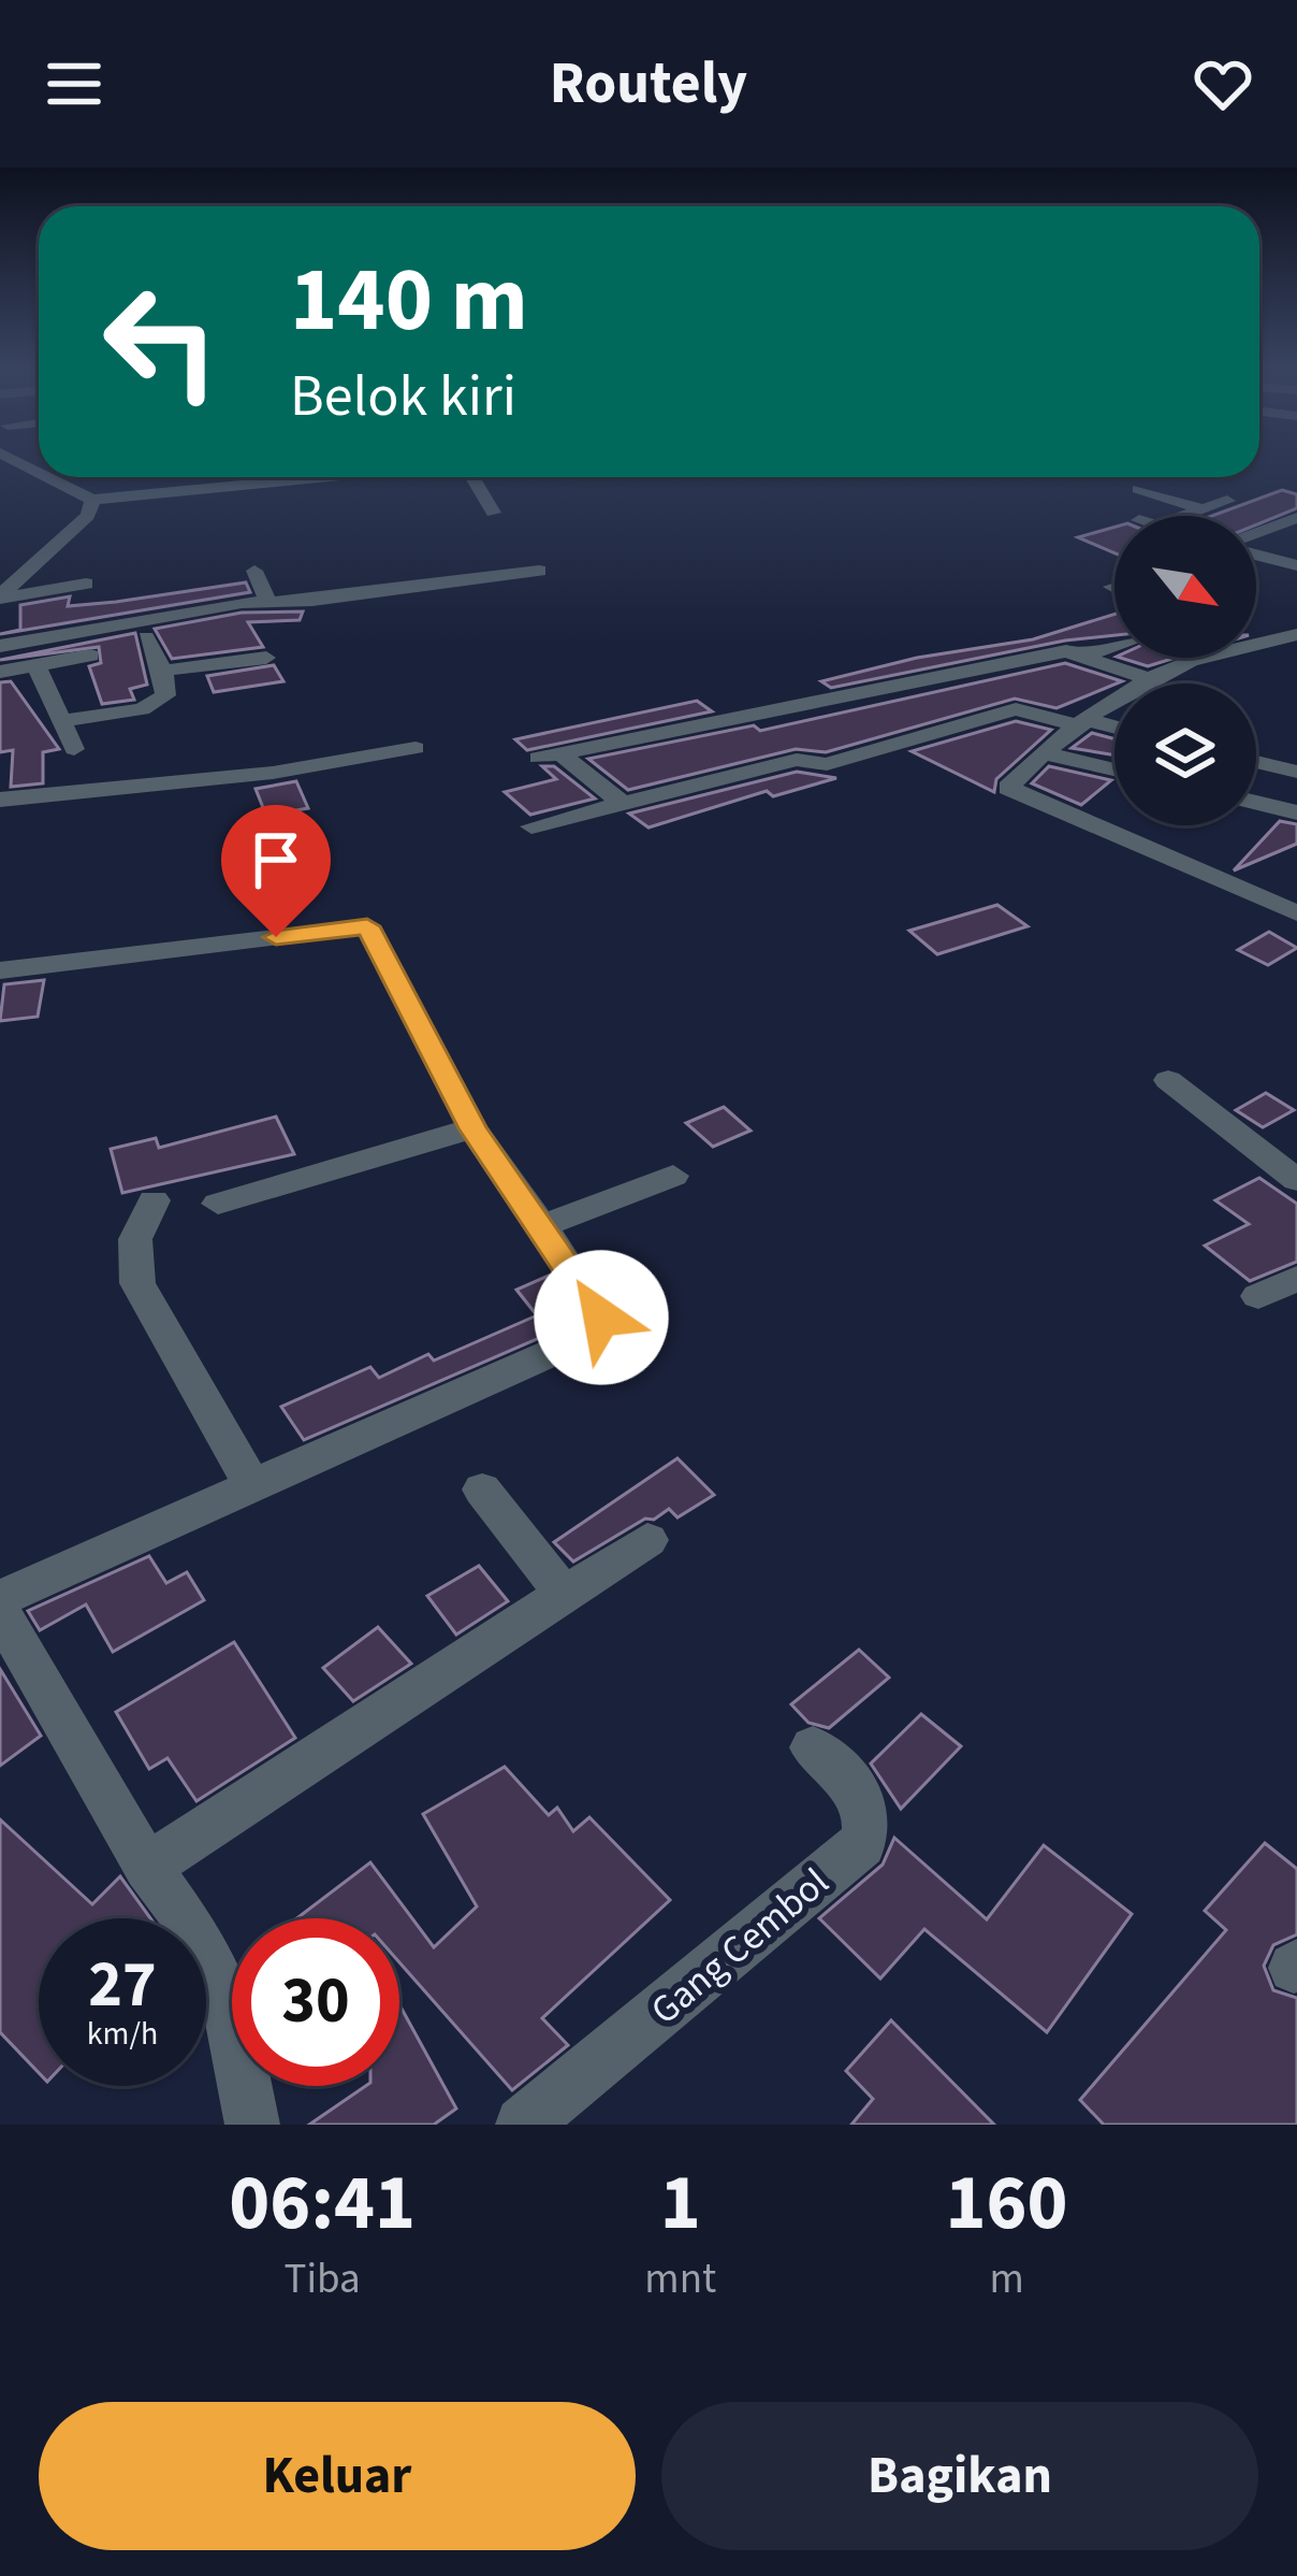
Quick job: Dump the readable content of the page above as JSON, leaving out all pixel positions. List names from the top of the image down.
{
  "streets": {
    "street": ["Gang Cembol"]
  },
  "north": "bottom right",
  "page": {
    "header": "Routely",
    "turn": ["140 m", "Belok kiri"],
    "speed": "27 km/h",
    "limit": "30",
    "eta": [
      "06:41",
      "Tiba",
      "1",
      "mnt",
      "160",
      "m"
    ],
    "buttons": ["Keluar", "Bagikan"]
  }
}
